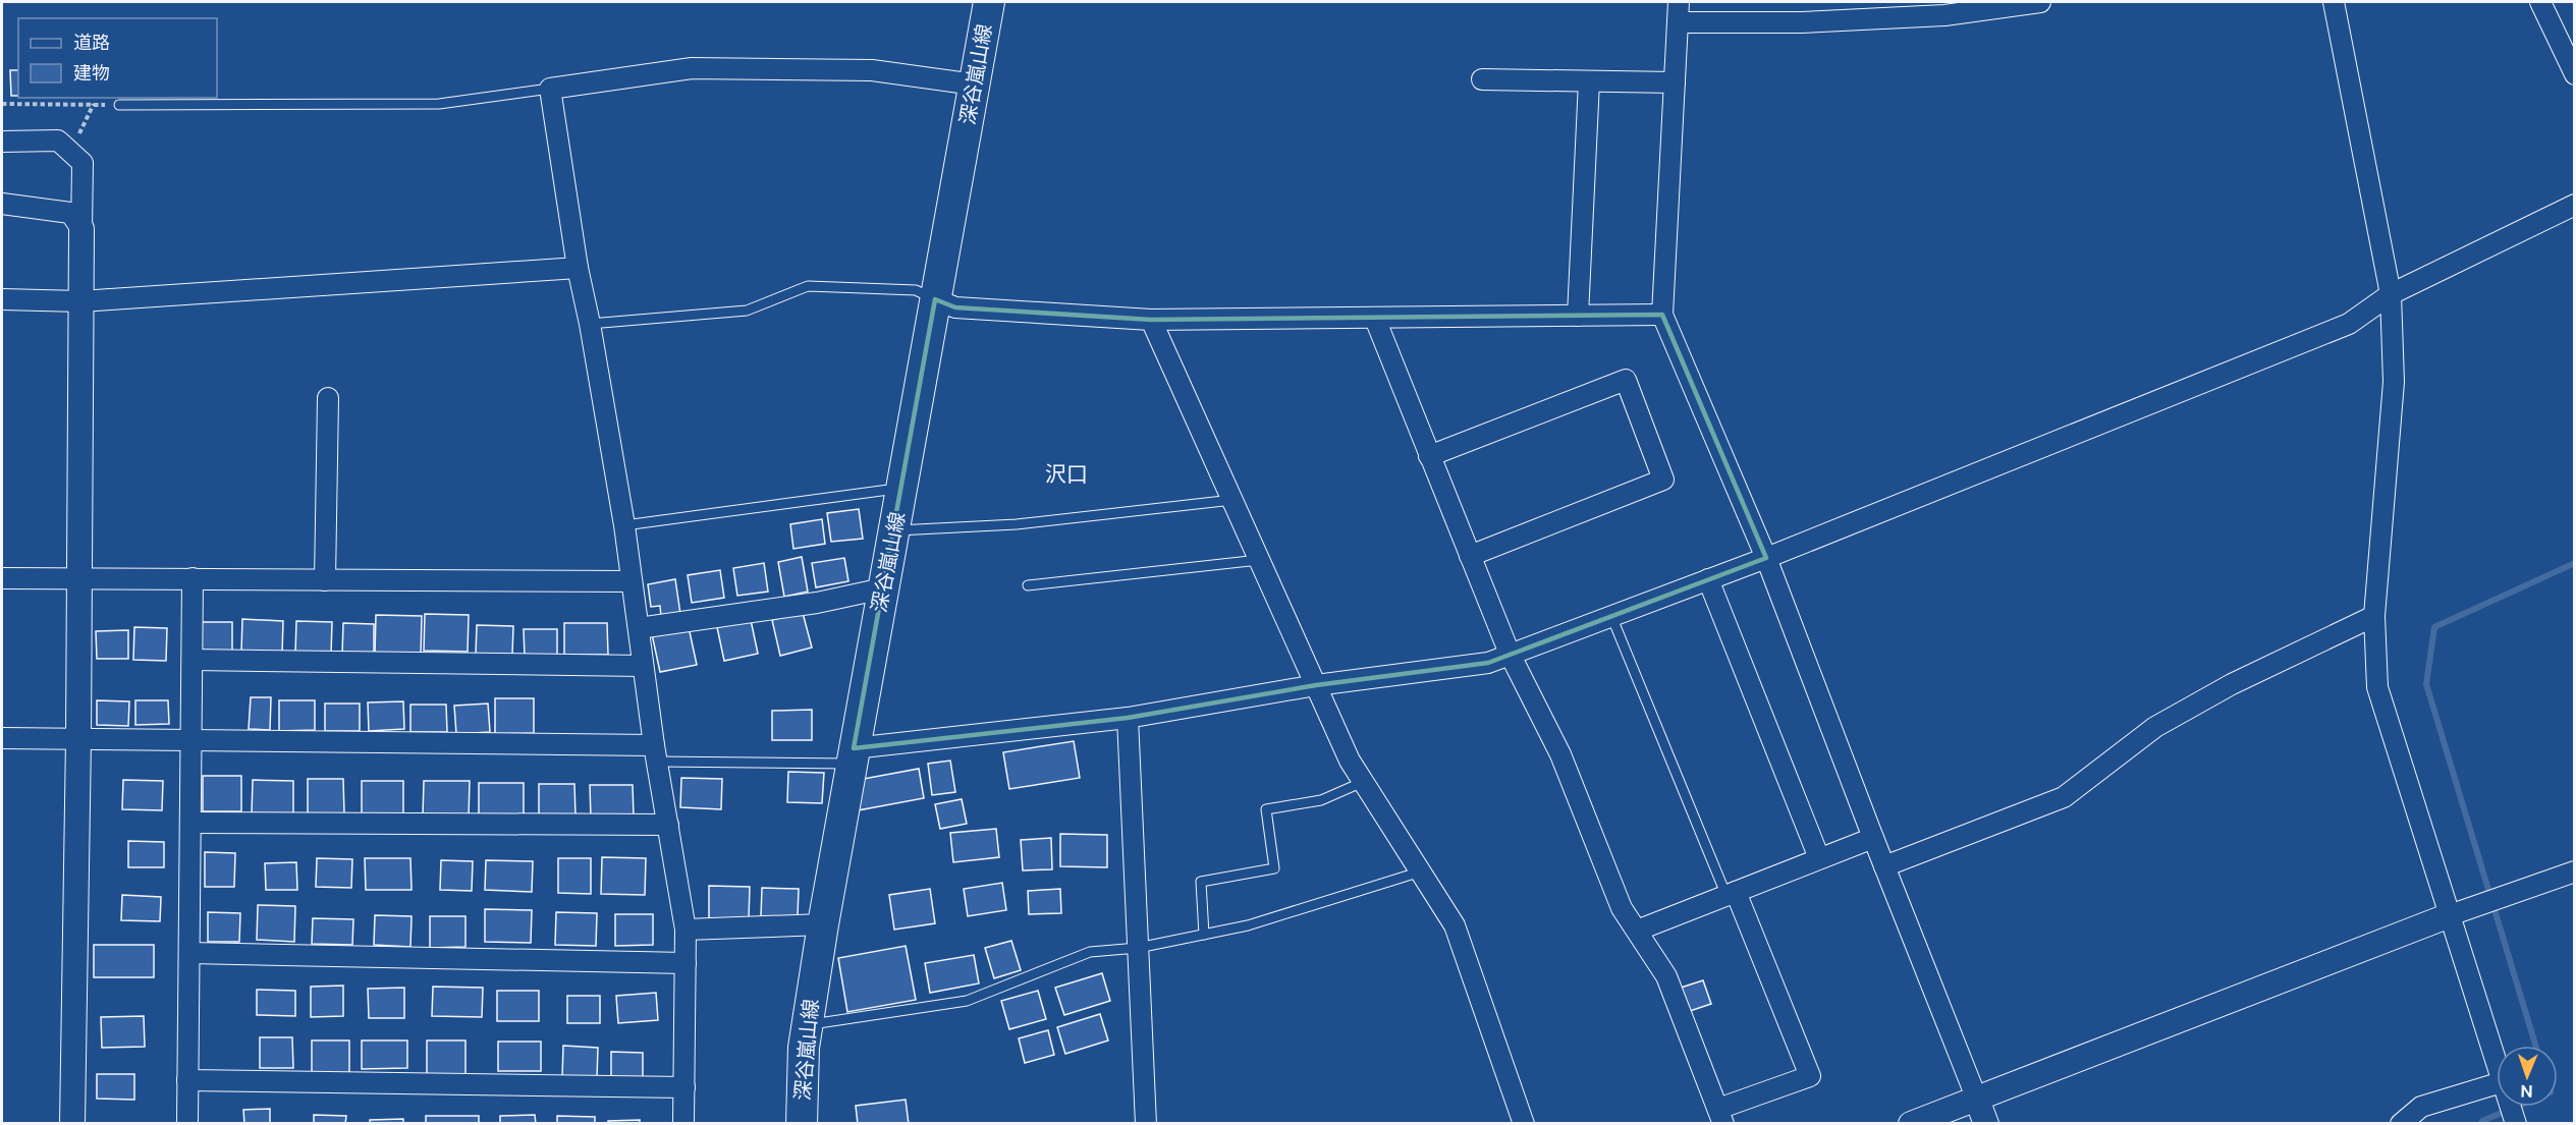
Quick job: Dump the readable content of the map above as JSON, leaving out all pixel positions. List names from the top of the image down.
{
  "streets": {
    "main road": ["深谷嵐山線"]
  },
  "districts": ["沢口"],
  "legend": ["道路", "建物"],
  "north": "bottom"
}
